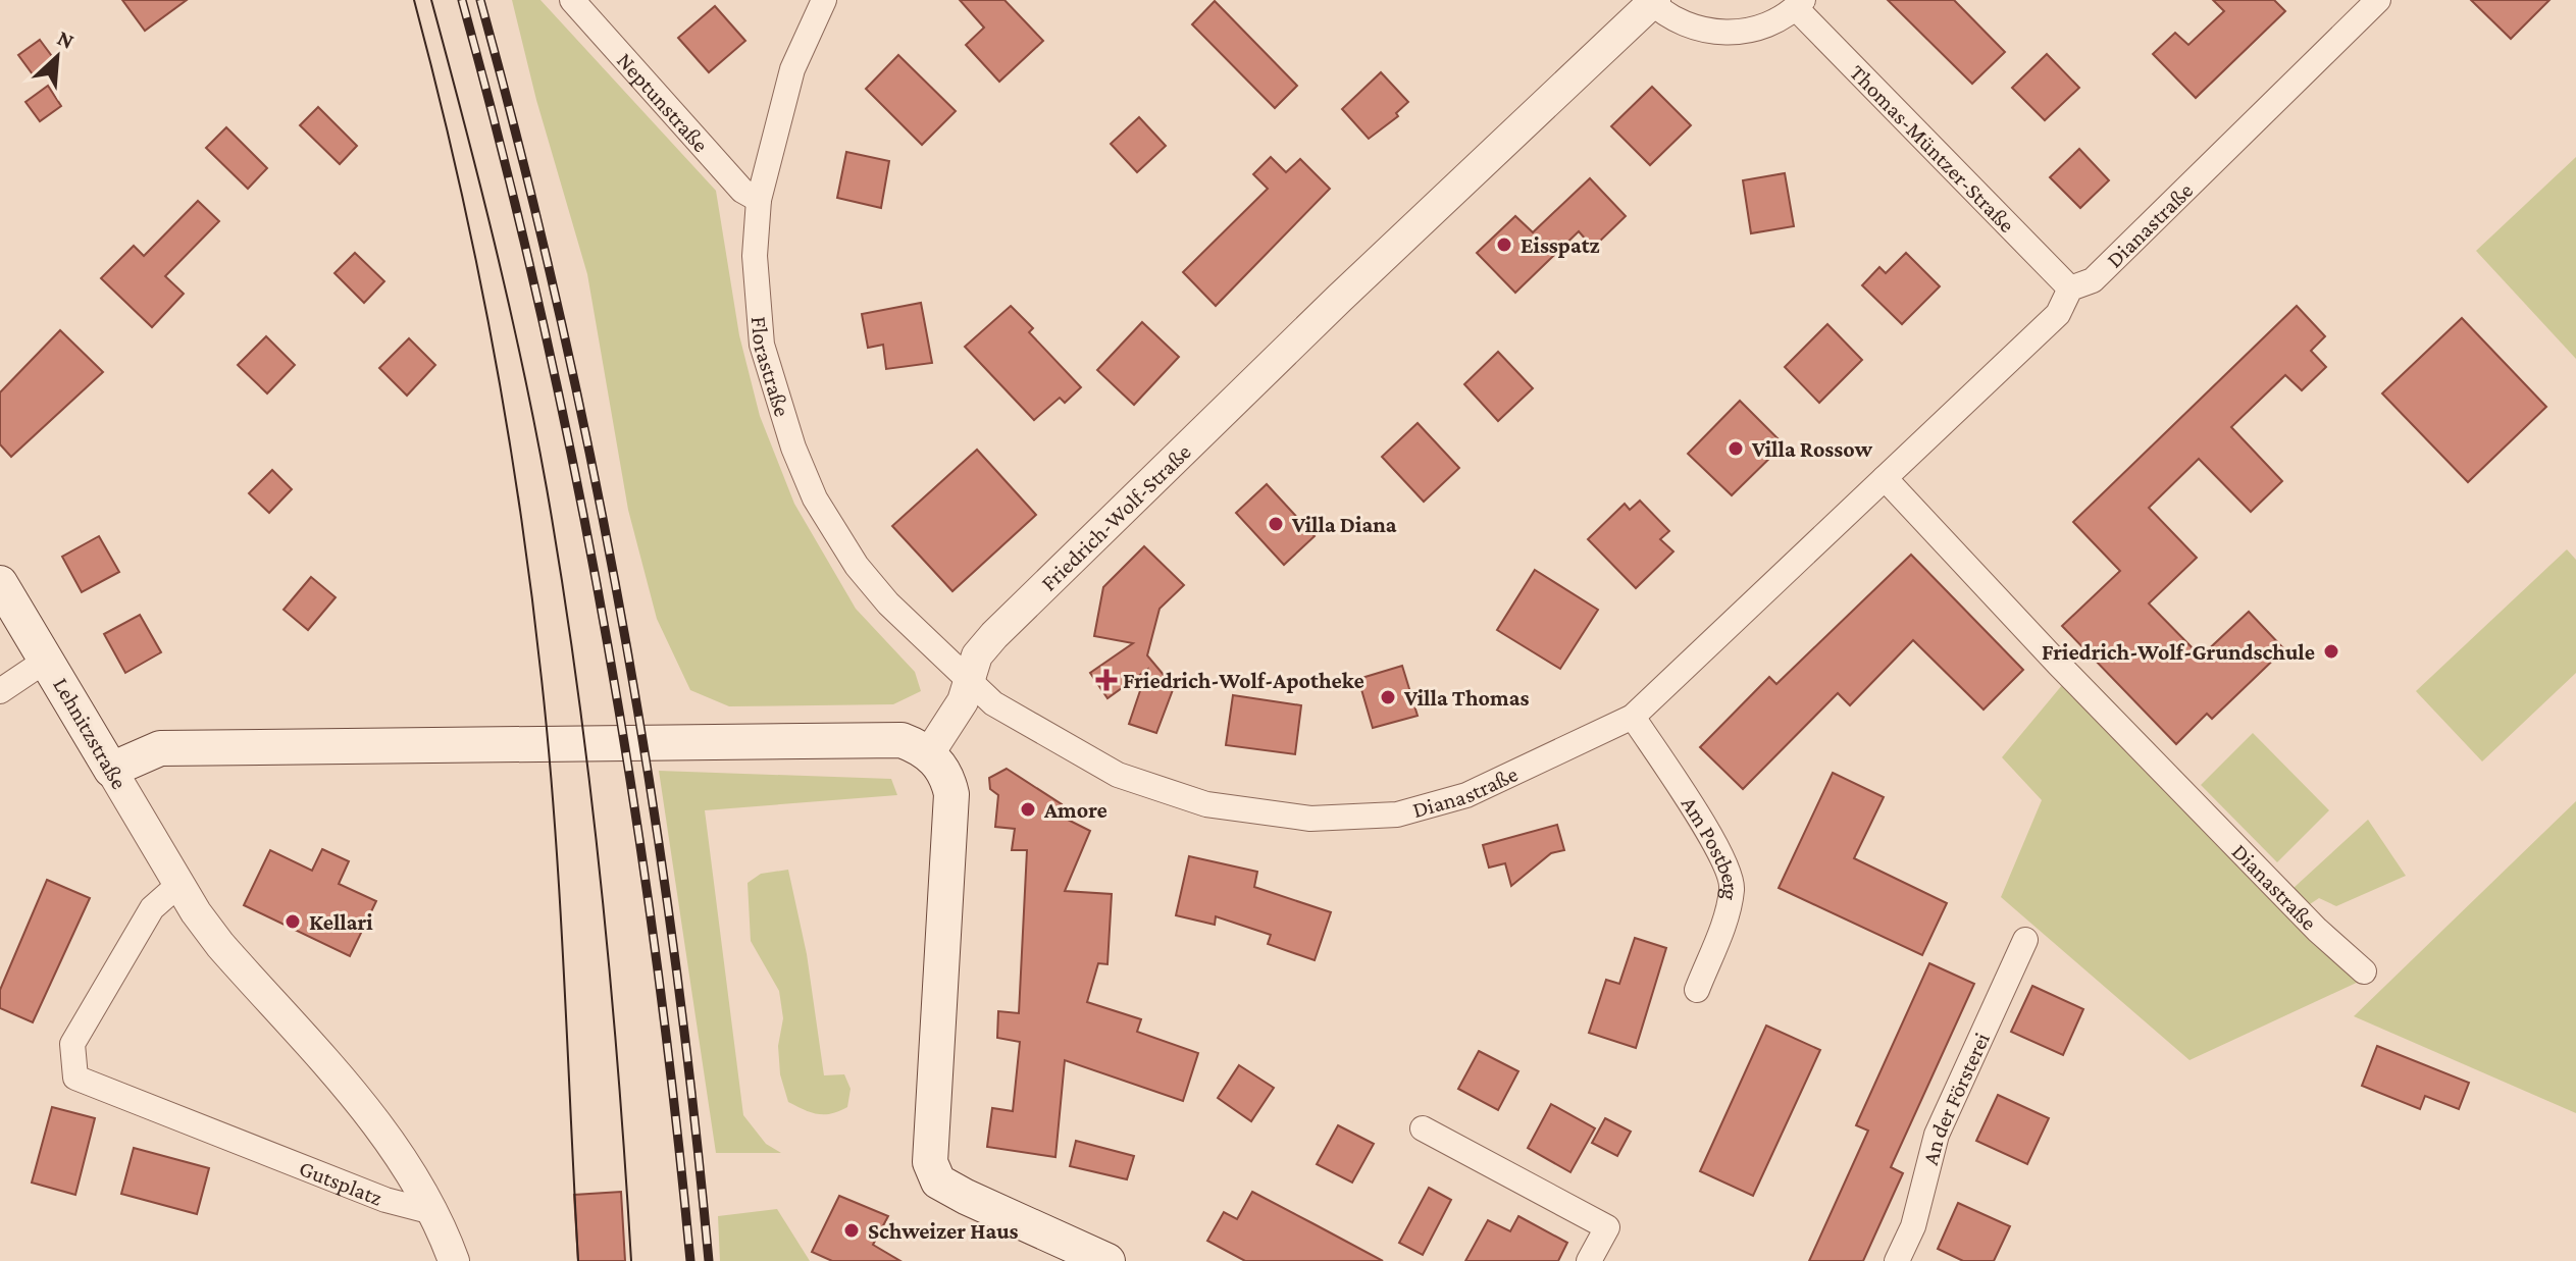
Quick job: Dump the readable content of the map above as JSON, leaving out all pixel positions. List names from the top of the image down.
{
  "streets": {
    "main road": ["Lehnitzstraße"],
    "street": [
      "Neptunstraße",
      "Thomas-Müntzer-Straße",
      "Dianastraße",
      "Florastraße",
      "Friedrich-Wolf-Straße",
      "Am Postberg",
      "An der Försterei",
      "Gutsplatz"
    ]
  },
  "crossings": [
    ["Neptunstraße", "Florastraße"],
    ["Thomas-Müntzer-Straße", "Dianastraße"],
    ["Thomas-Müntzer-Straße", "Friedrich-Wolf-Straße"],
    ["Dianastraße", "Florastraße"],
    ["Dianastraße", "Friedrich-Wolf-Straße"],
    ["Dianastraße", "Am Postberg"],
    ["Florastraße", "Friedrich-Wolf-Straße"],
    ["Lehnitzstraße", "Gutsplatz"]
  ],
  "places": {
    "other": [
      "Eisspatz",
      "Villa Rossow",
      "Villa Diana",
      "Friedrich-Wolf-Grundschule",
      "Villa Thomas",
      "Amore",
      "Kellari",
      "Schweizer Haus"
    ],
    "health": ["Friedrich-Wolf-Apotheke"]
  },
  "north": "top right"
}
